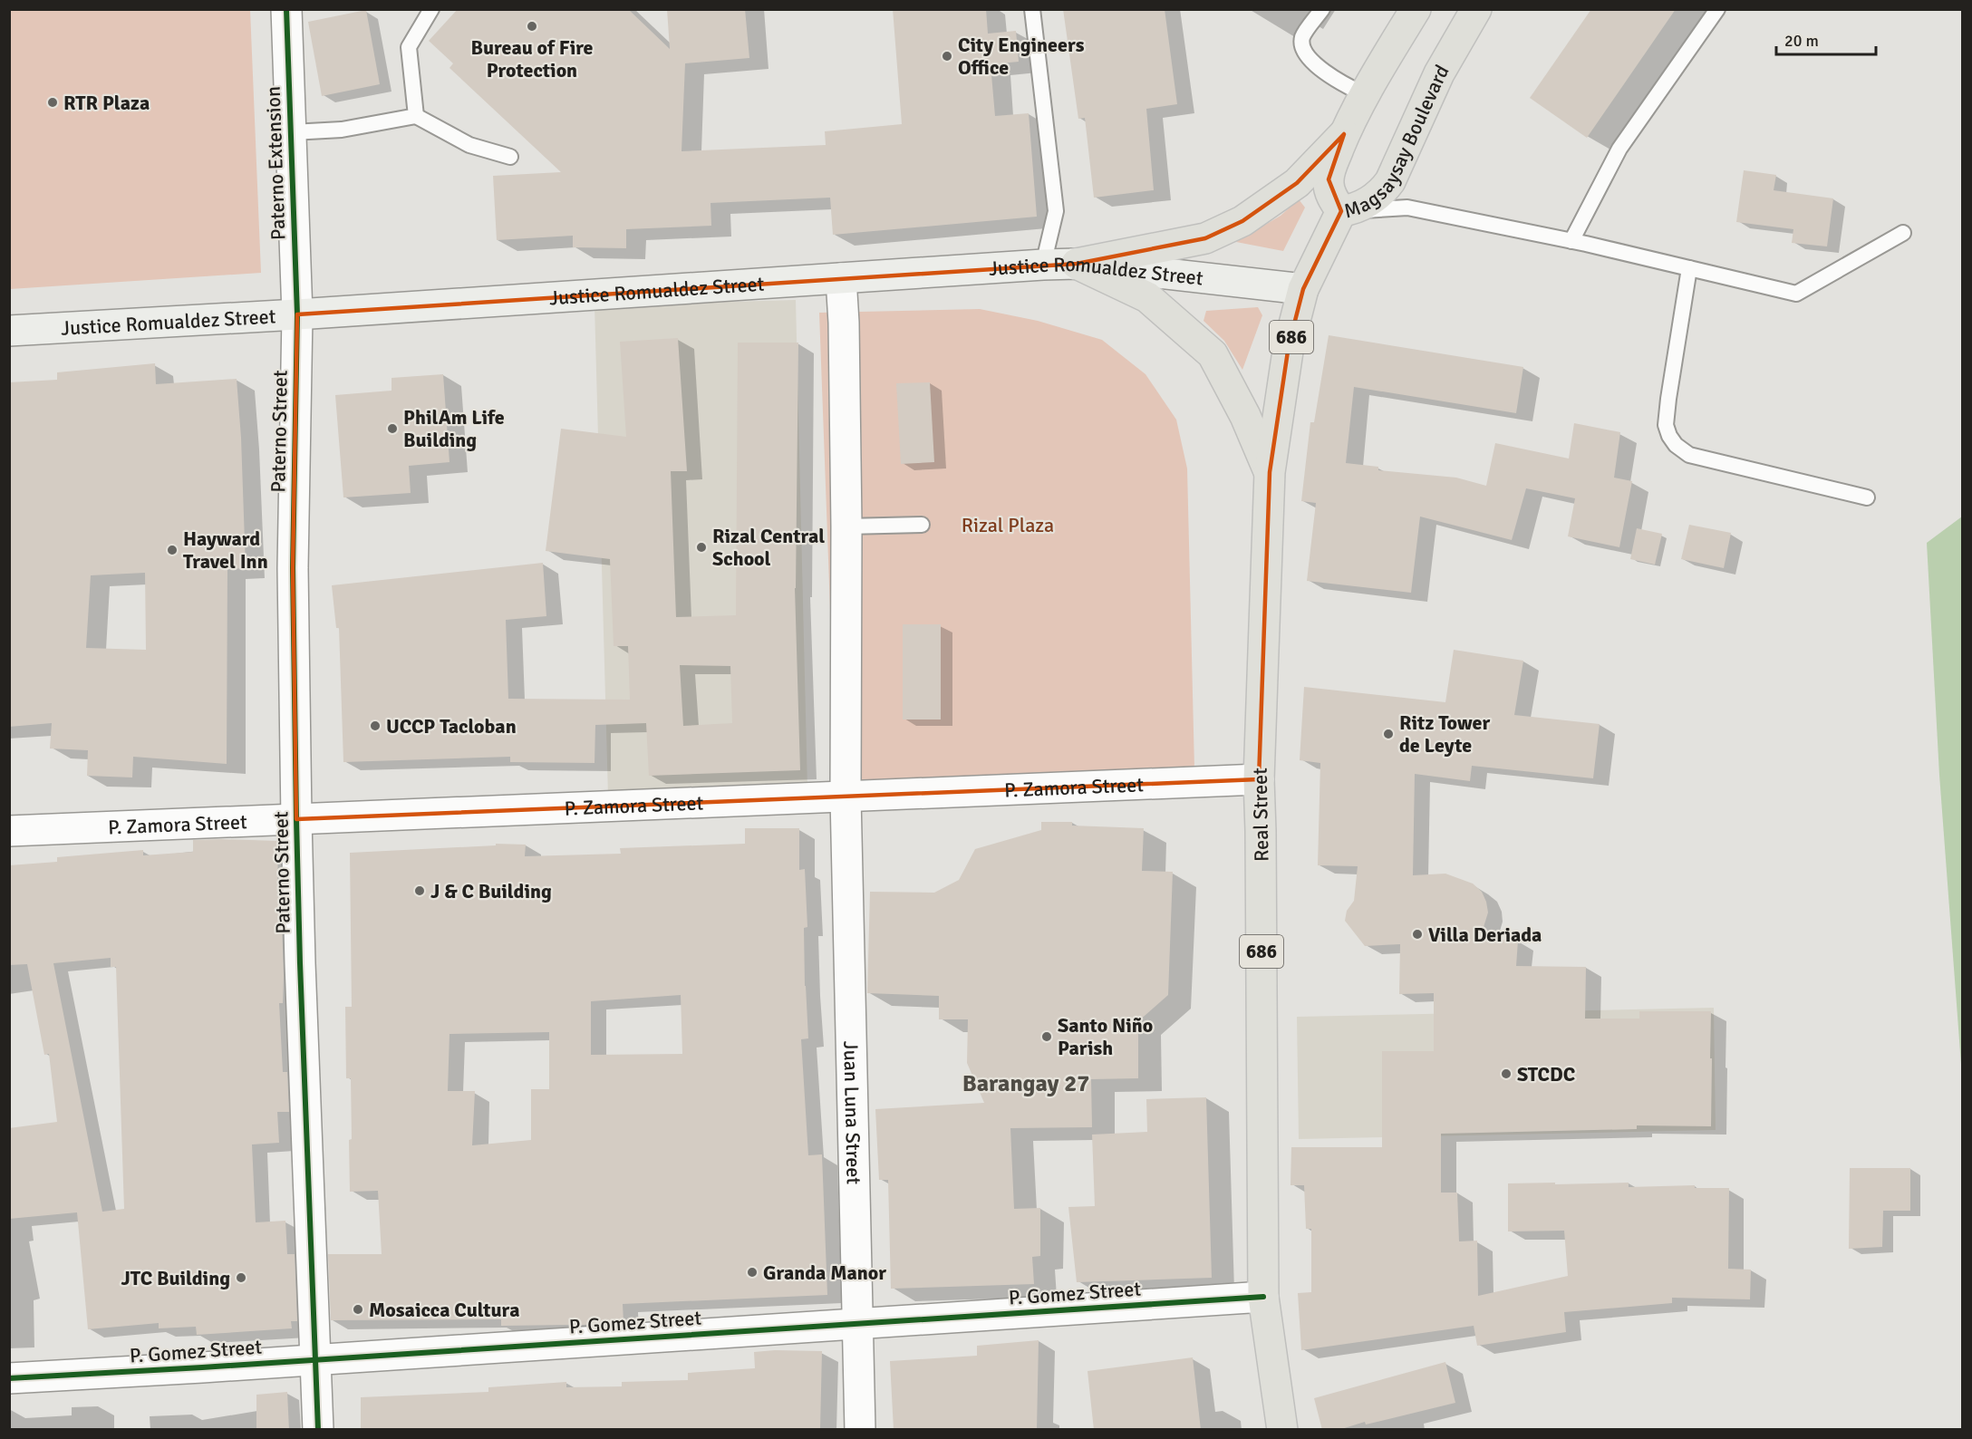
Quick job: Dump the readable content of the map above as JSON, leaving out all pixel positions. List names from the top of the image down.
{
  "streets": {
    "main road": [
      "Magsaysay Boulevard",
      "Justice Romualdez Street",
      "686",
      "Real Street"
    ],
    "street": [
      "Paterno Extension",
      "Paterno Street",
      "P. Zamora Street",
      "Juan Luna Street",
      "P. Gomez Street"
    ]
  },
  "crossings": [
    ["Magsaysay Boulevard", "Real Street"],
    ["Paterno Extension", "Justice Romualdez Street"],
    ["Paterno Extension", "Paterno Street"],
    ["Justice Romualdez Street", "Paterno Street"],
    ["Justice Romualdez Street", "Real Street"],
    ["Justice Romualdez Street", "Juan Luna Street"],
    ["Paterno Street", "P. Zamora Street"],
    ["Paterno Street", "P. Gomez Street"],
    ["P. Zamora Street", "Real Street"],
    ["P. Zamora Street", "Juan Luna Street"],
    ["Real Street", "P. Gomez Street"],
    ["Juan Luna Street", "P. Gomez Street"]
  ],
  "districts": ["Barangay 27"],
  "parks": ["Rizal Plaza"],
  "places": [
    "Bureau of Fire Protection",
    "City Engineers Office",
    "RTR Plaza",
    "PhilAm Life Building",
    "Rizal Central School",
    "Hayward Travel Inn",
    "UCCP Tacloban",
    "Ritz Tower de Leyte",
    "J & C Building",
    "Villa Deriada",
    "Santo Niño Parish",
    "STCDC",
    "Granda Manor",
    "JTC Building",
    "Mosaicca Cultura"
  ],
  "scale_bar": "20 m"
}
